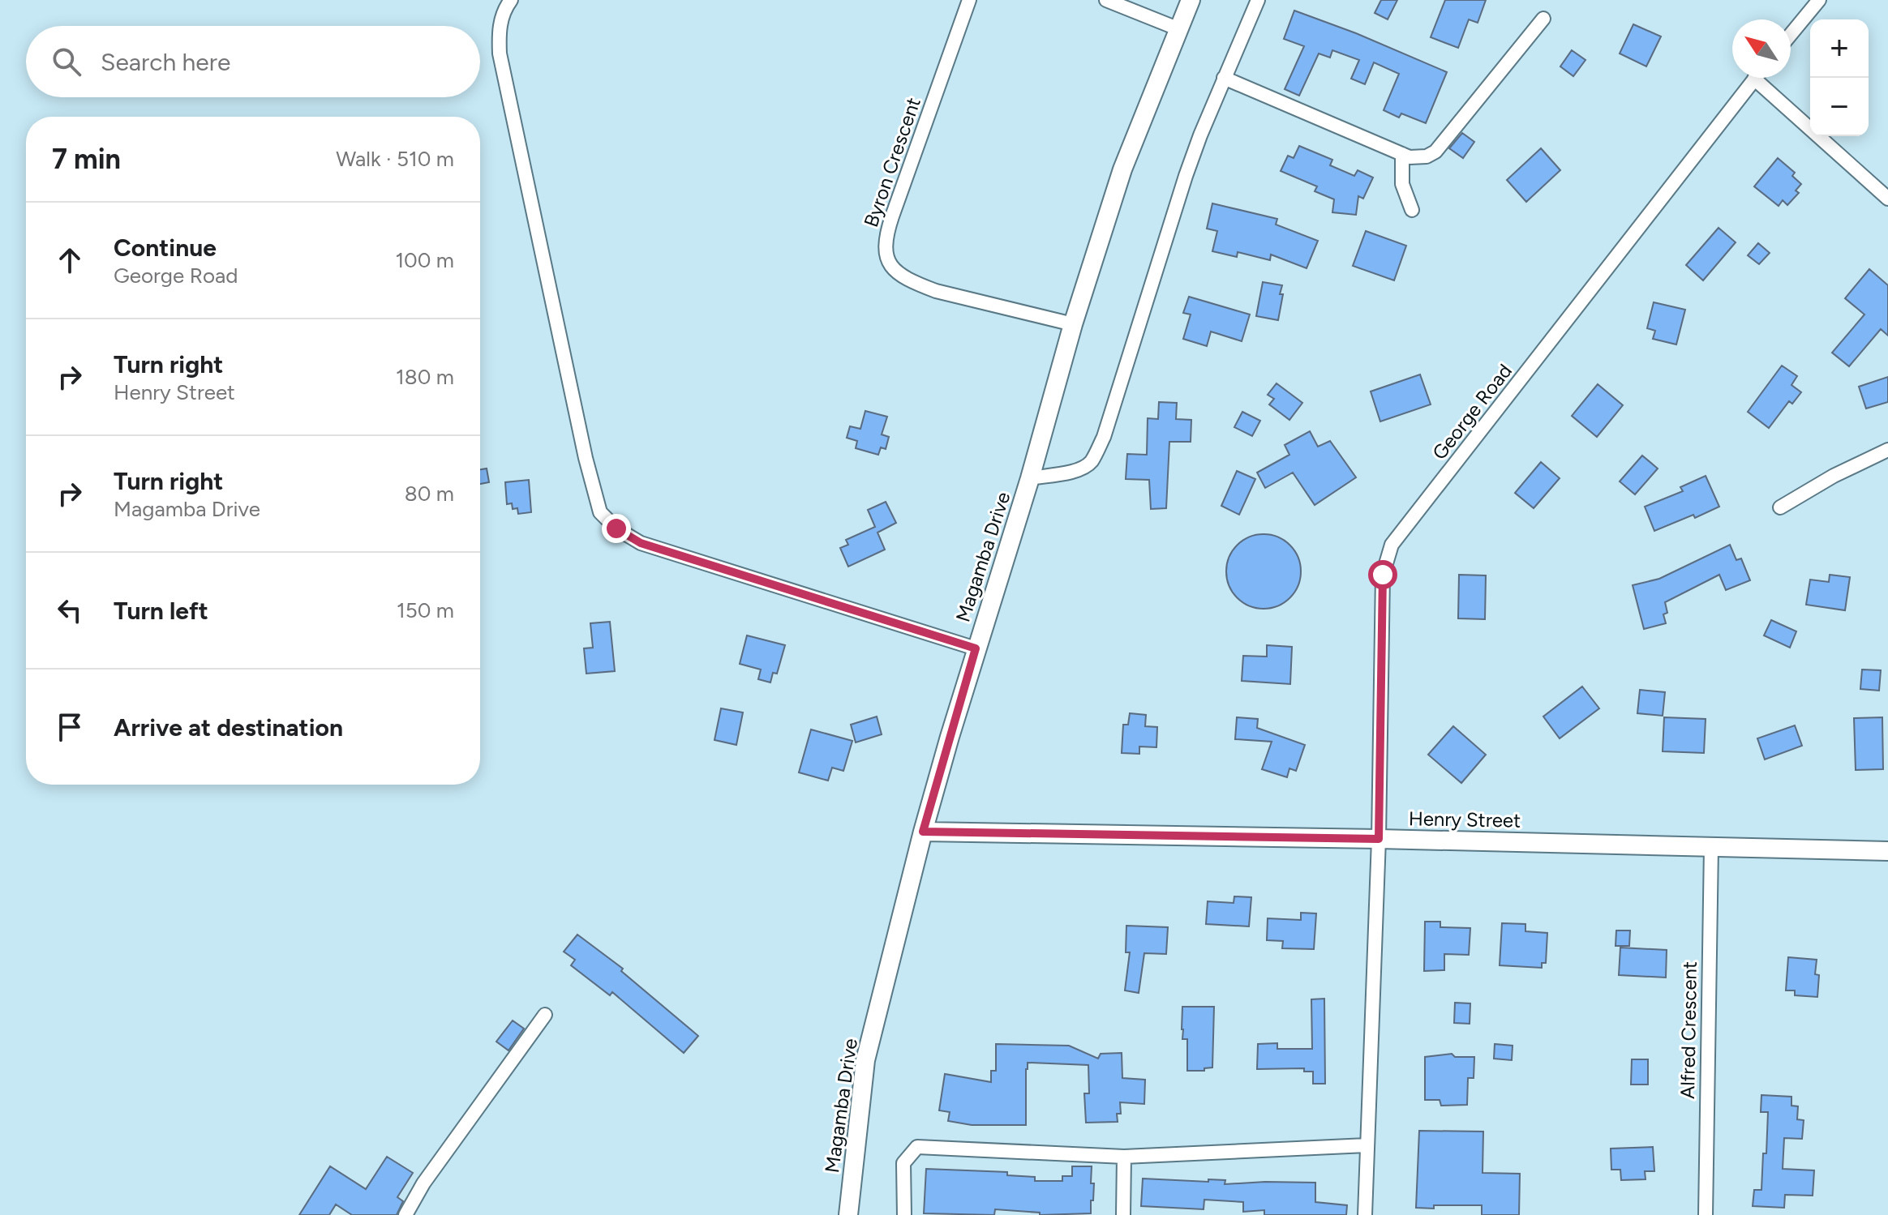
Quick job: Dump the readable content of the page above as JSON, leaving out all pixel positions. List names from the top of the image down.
{
  "streets": {
    "street": [
      "Byron Crescent",
      "George Road",
      "Magamba Drive",
      "Henry Street",
      "Alfred Crescent"
    ]
  },
  "crossings": [
    ["Byron Crescent", "Magamba Drive"],
    ["George Road", "Henry Street"],
    ["Magamba Drive", "Henry Street"],
    ["Henry Street", "Alfred Crescent"]
  ],
  "north": "top left",
  "page": {
    "map_buttons": ["+", "−"],
    "search": "Search here",
    "heading": ["7 min", "Walk · 510 m"],
    "list": [
      ["Continue", "George Road", "100 m"],
      ["Turn right", "Henry Street", "180 m"],
      ["Turn right", "Magamba Drive", "80 m"],
      ["Turn left", "150 m"],
      "Arrive at destination"
    ]
  }
}
